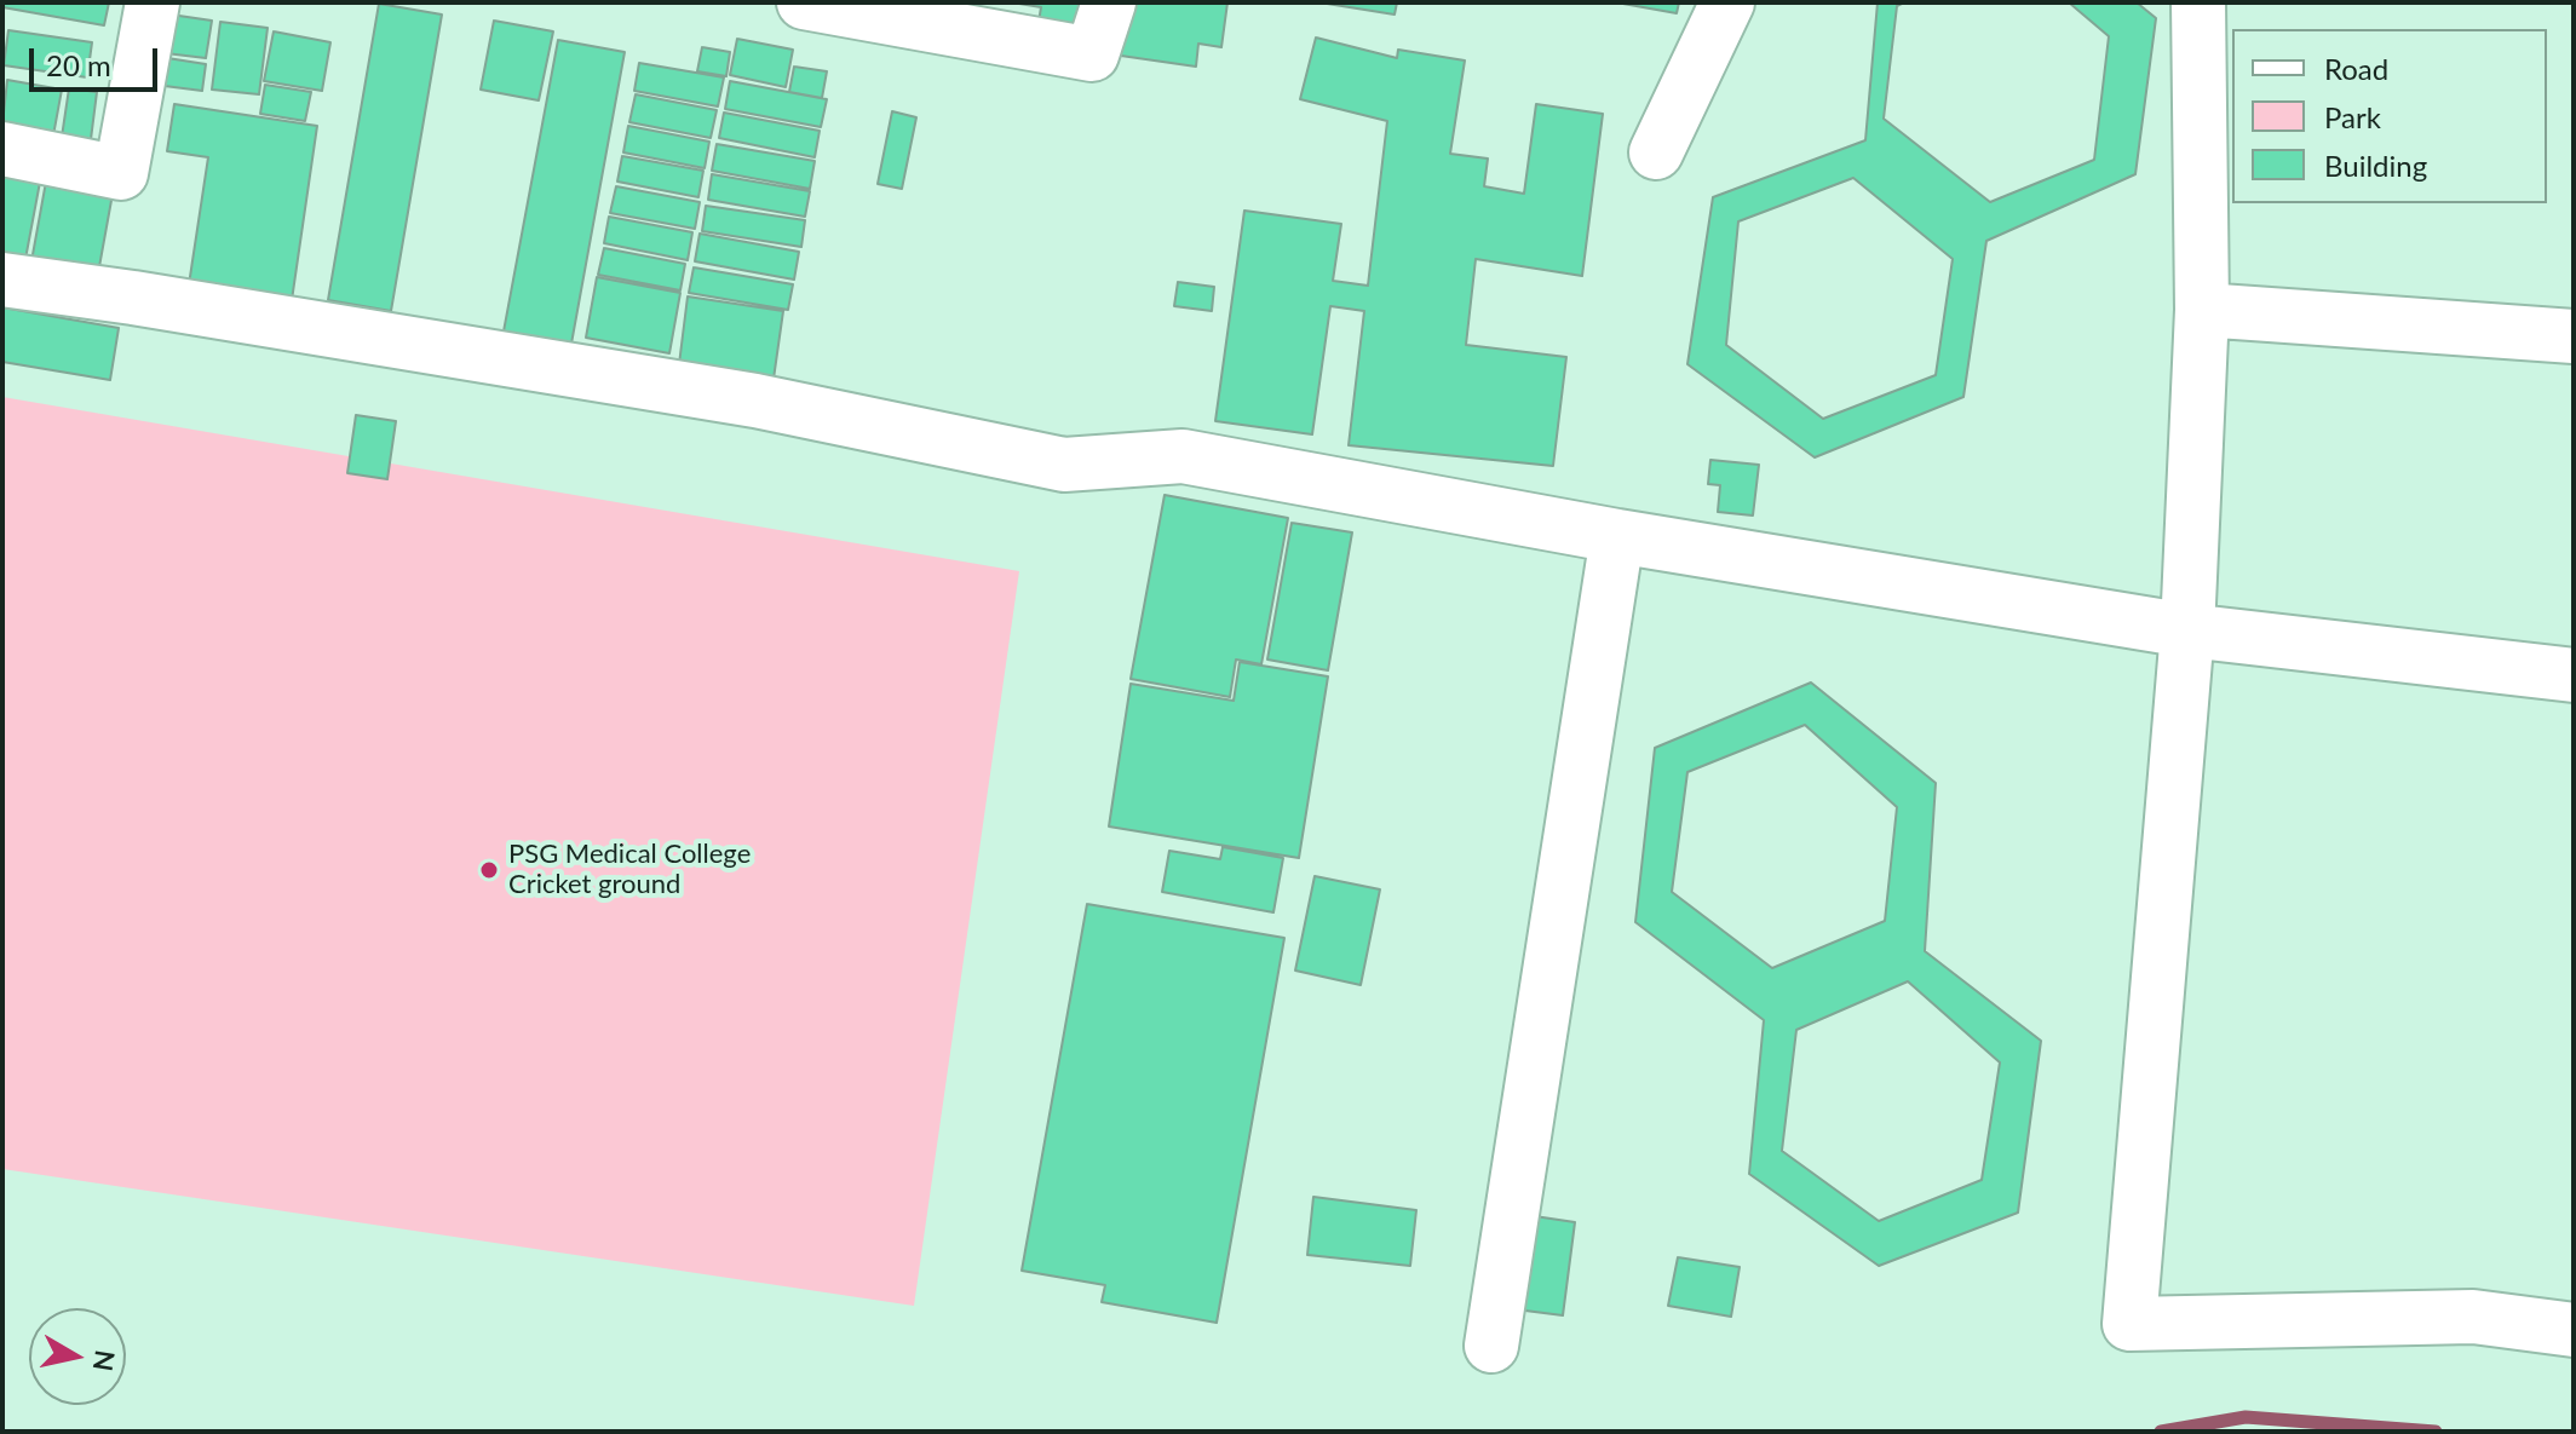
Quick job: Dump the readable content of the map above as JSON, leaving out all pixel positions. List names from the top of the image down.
{
  "places": ["PSG Medical College Cricket ground"],
  "legend": ["Road", "Park", "Building"],
  "scale_bar": "20 m",
  "north": "right"
}
